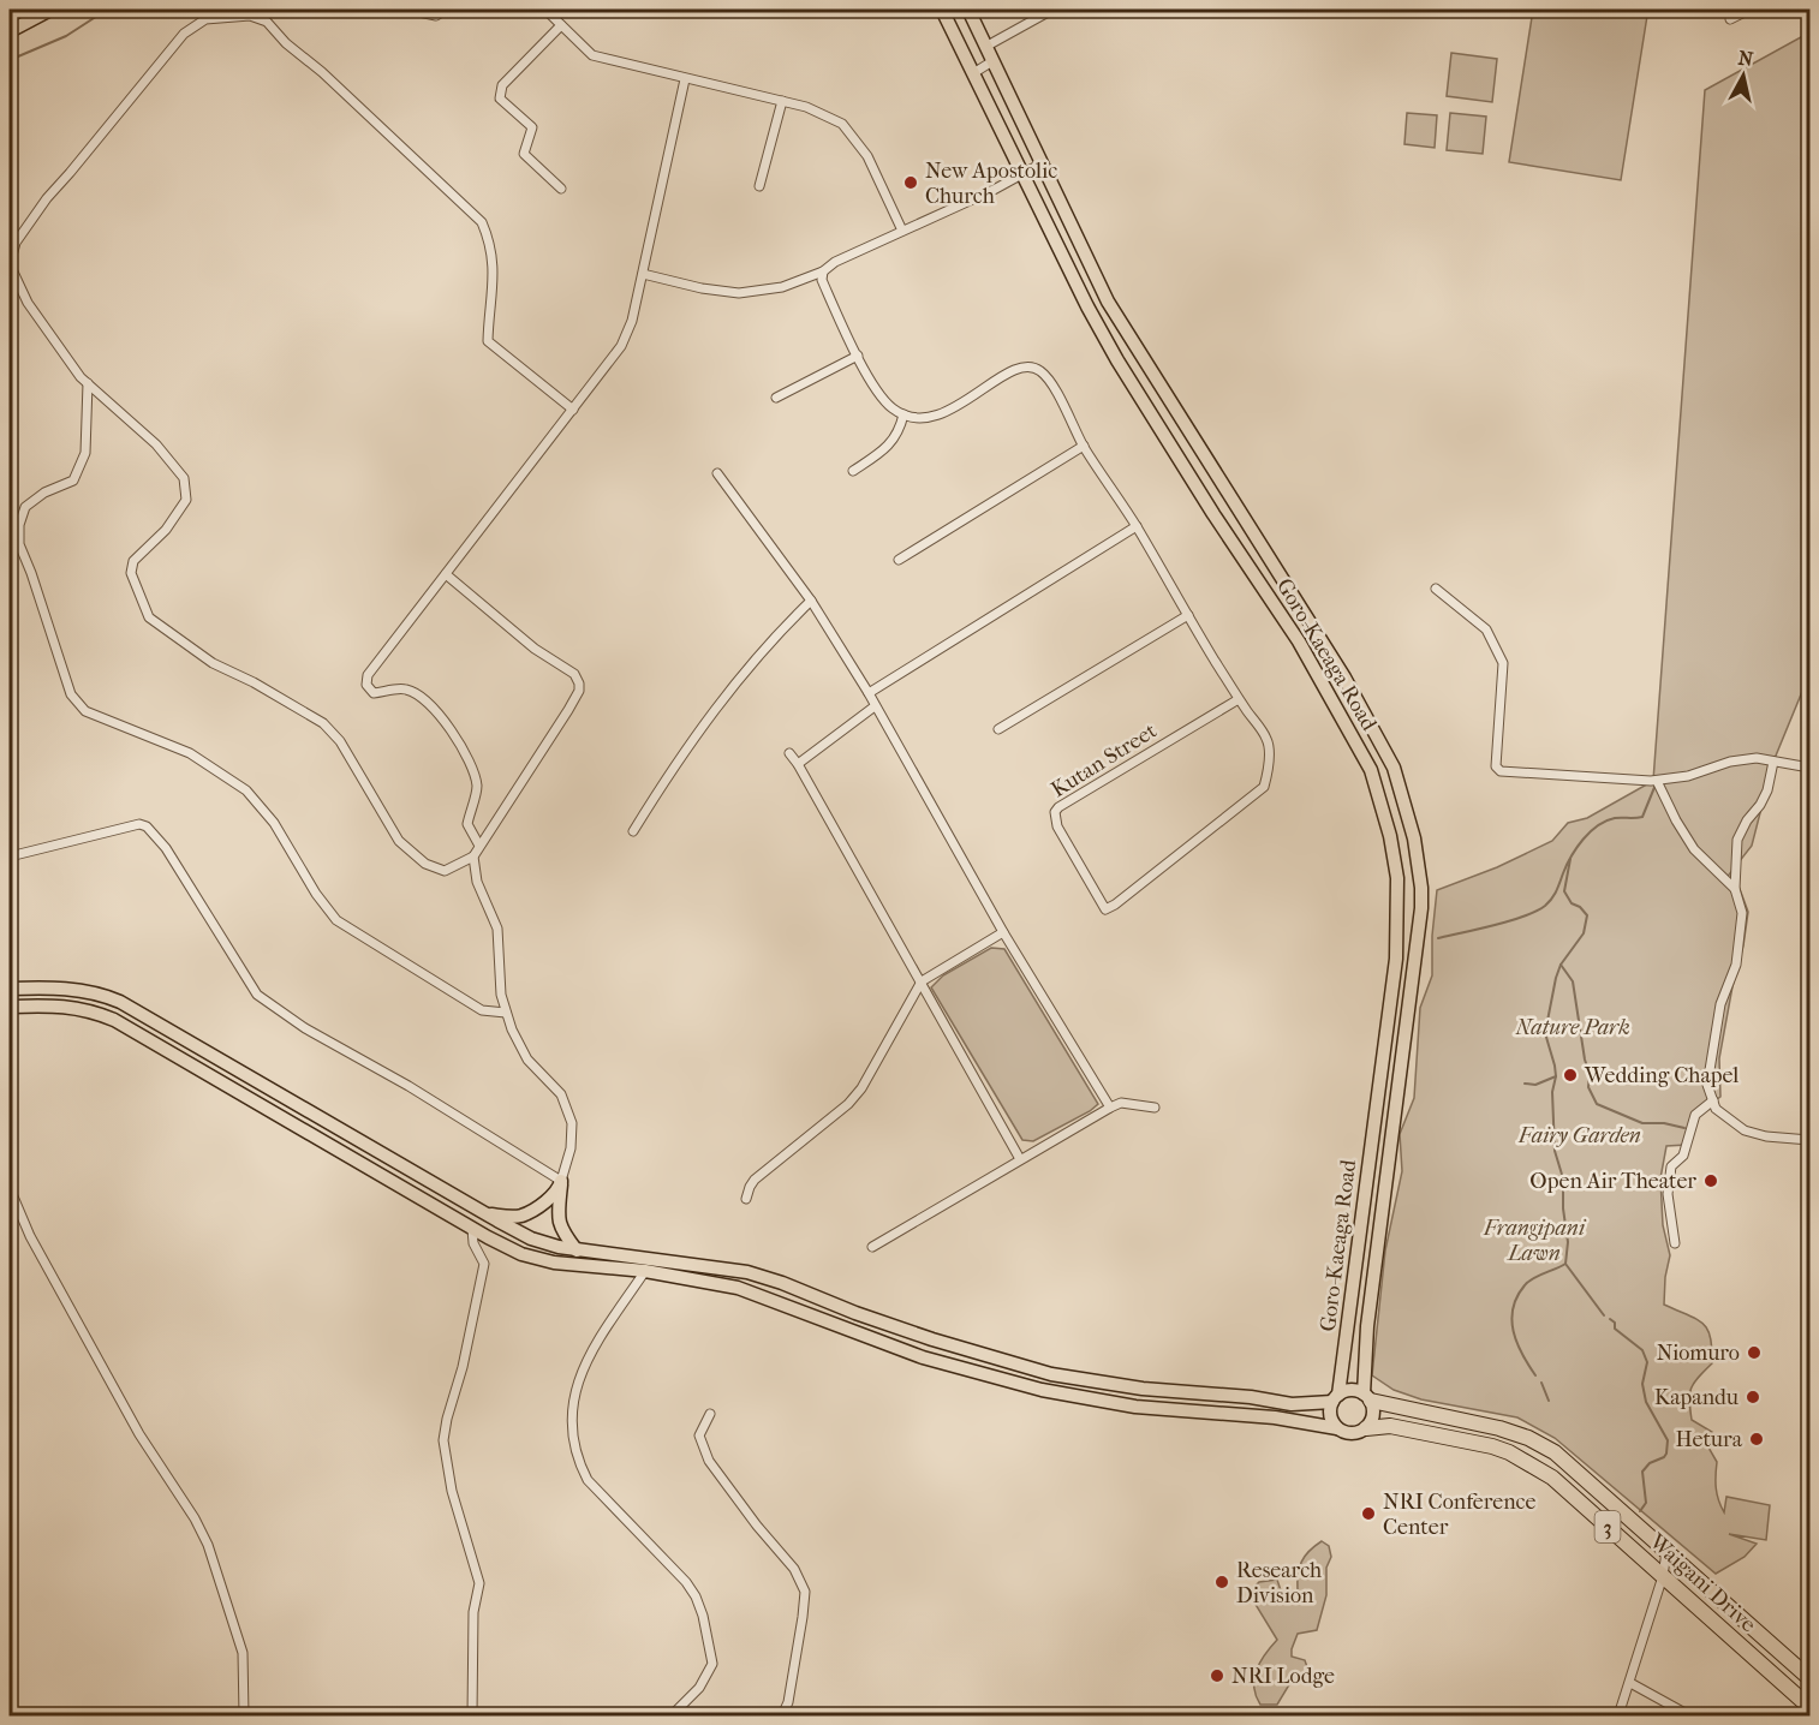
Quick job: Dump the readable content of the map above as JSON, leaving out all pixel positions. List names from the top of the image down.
{
  "streets": {
    "highway": ["3", "Waigani Drive"],
    "main road": ["Goro-Kaeaga Road"],
    "street": ["Kutan Street"]
  },
  "crossings": [
    ["Goro-Kaeaga Road", "Waigani Drive"]
  ],
  "parks": ["Nature Park", "Fairy Garden", "Frangipani Lawn"],
  "places": [
    "New Apostolic Church",
    "Wedding Chapel",
    "Open Air Theater",
    "Niomuro",
    "Kapandu",
    "Hetura",
    "NRI Conference Center",
    "Research Division",
    "NRI Lodge"
  ],
  "north": "top"
}
